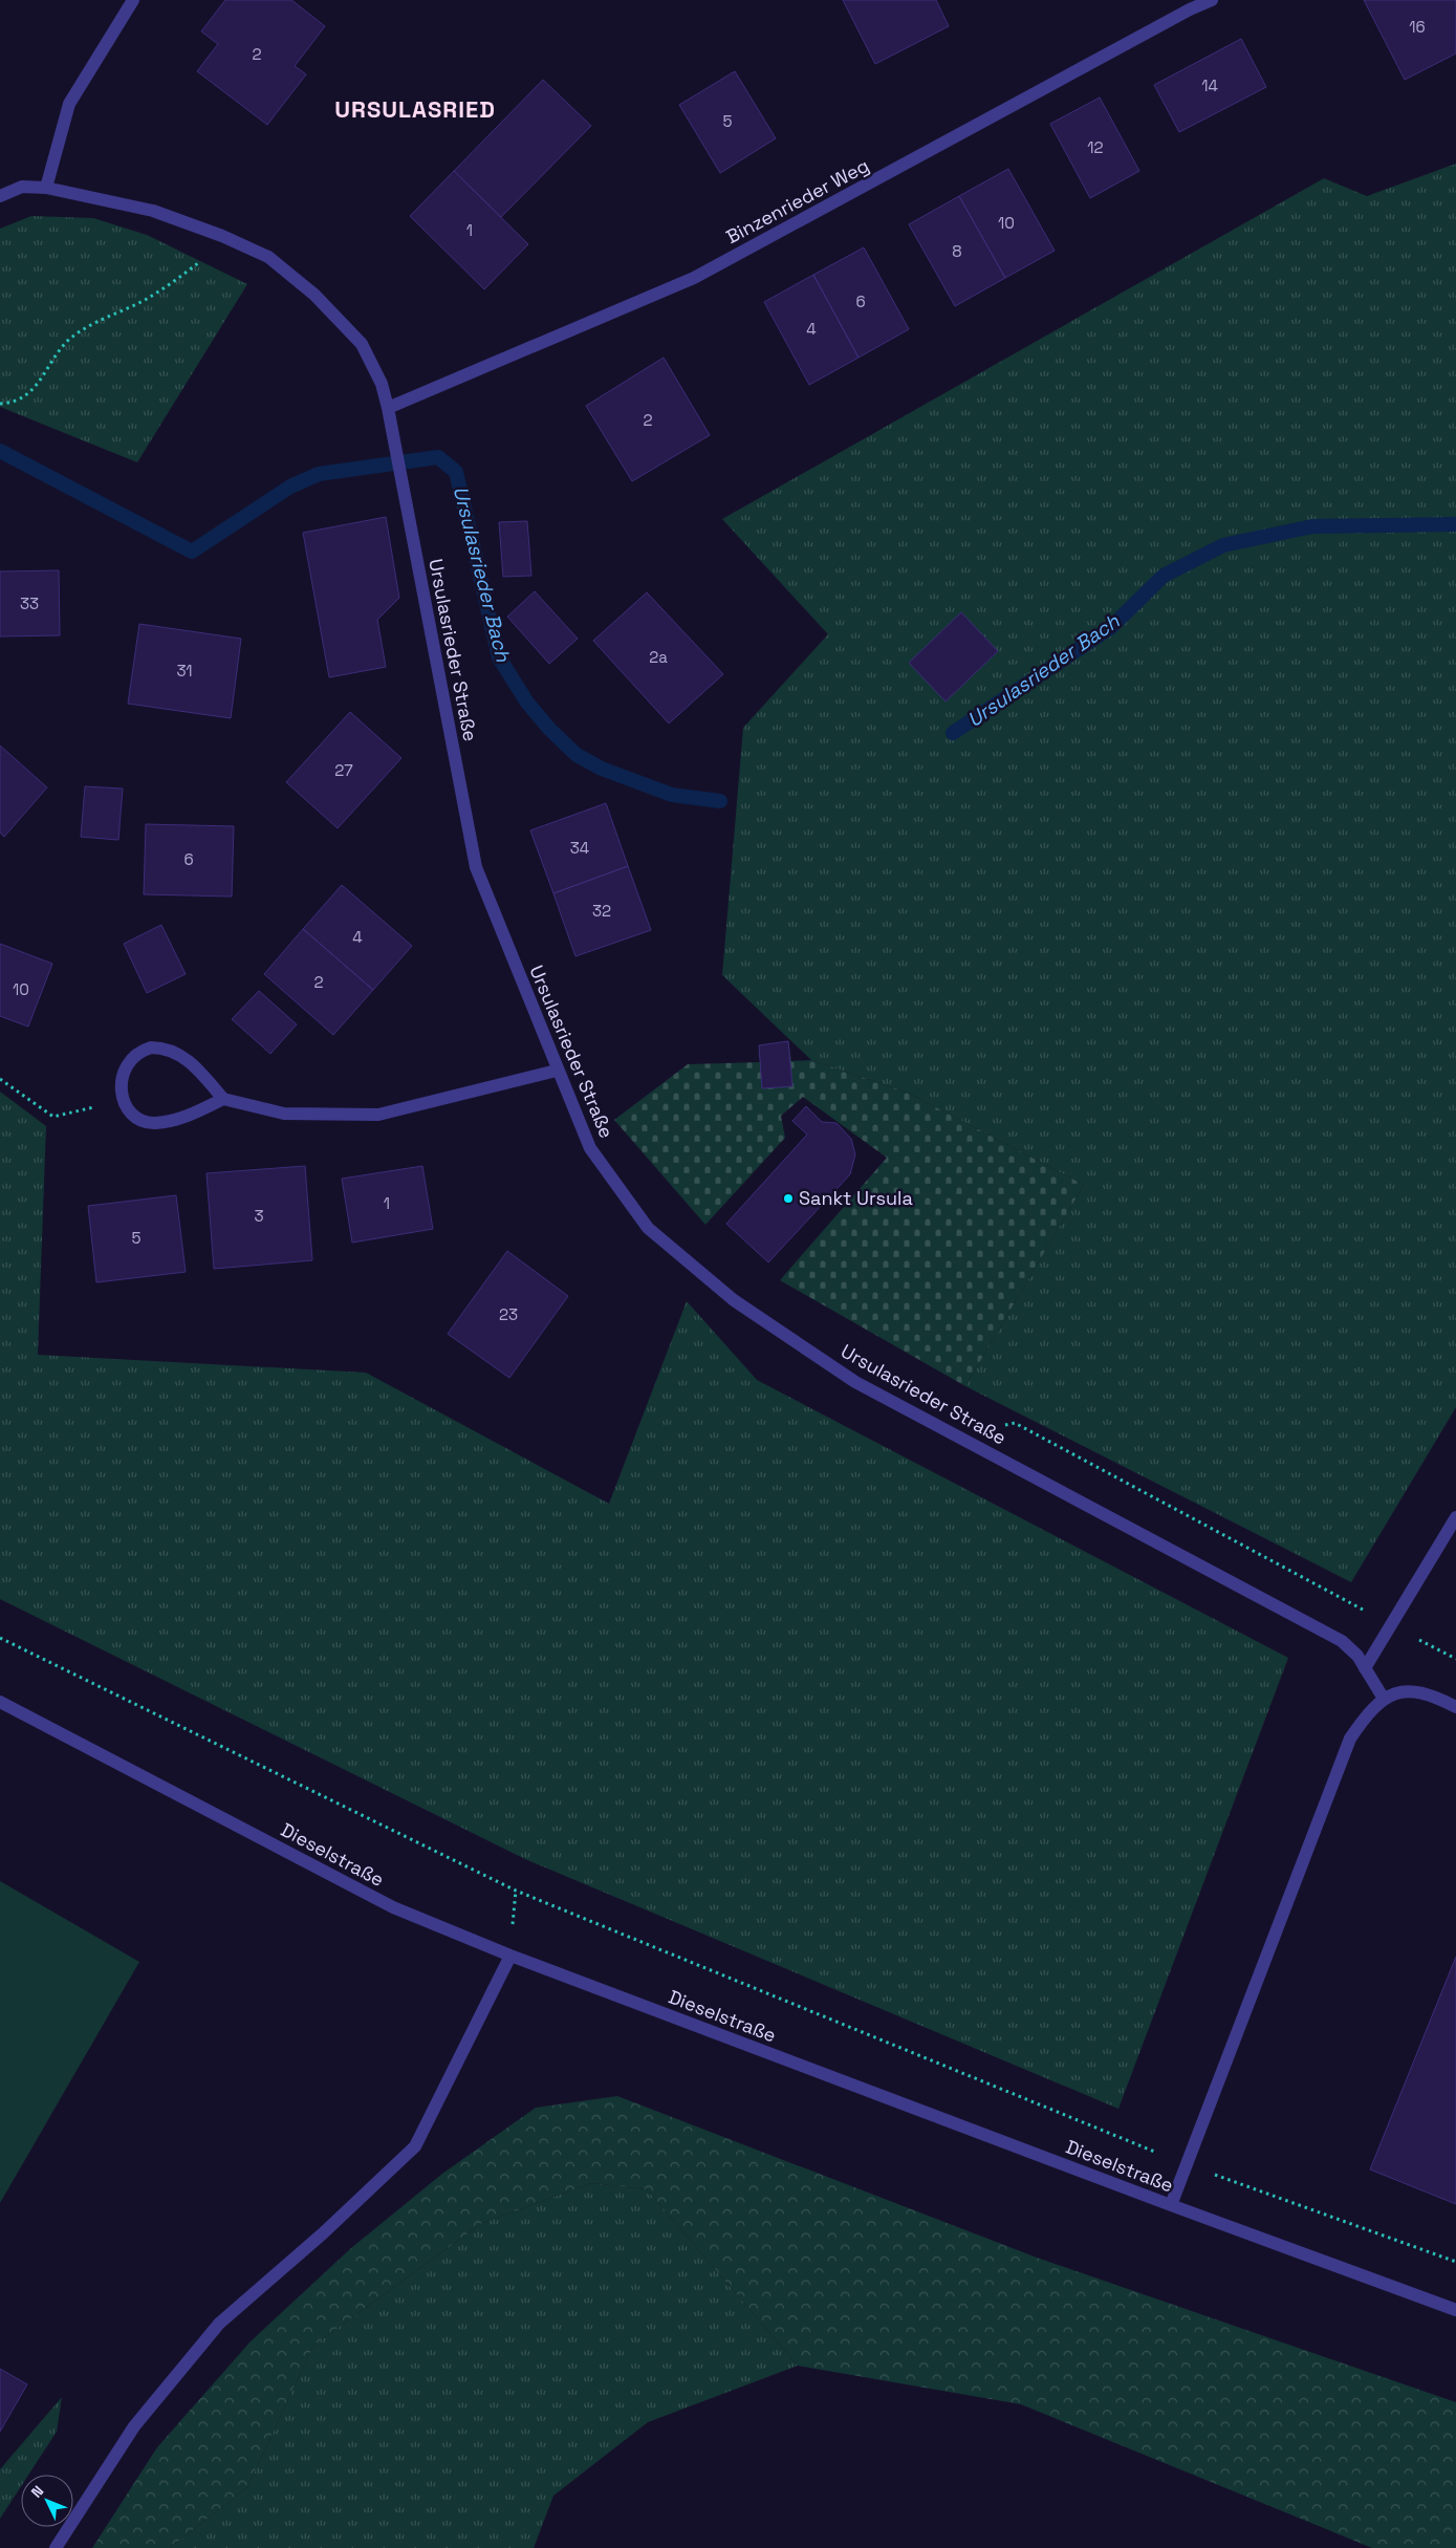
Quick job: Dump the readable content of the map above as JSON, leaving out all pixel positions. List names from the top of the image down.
{
  "streets": {
    "street": ["Binzenrieder Weg", "Ursulasrieder Straße", "Dieselstraße"]
  },
  "crossings": [
    ["Binzenrieder Weg", "Ursulasrieder Straße"]
  ],
  "districts": ["URSULASRIED"],
  "water": ["Ursulasrieder Bach"],
  "places": ["Sankt Ursula"],
  "house_numbers": [
    "16",
    "2",
    "14",
    "5",
    "12",
    "10",
    "1",
    "8",
    "6",
    "4",
    "2",
    "33",
    "2a",
    "31",
    "27",
    "34",
    "6",
    "32",
    "4",
    "2",
    "10",
    "1",
    "3",
    "5",
    "23"
  ],
  "north": "top left"
}
